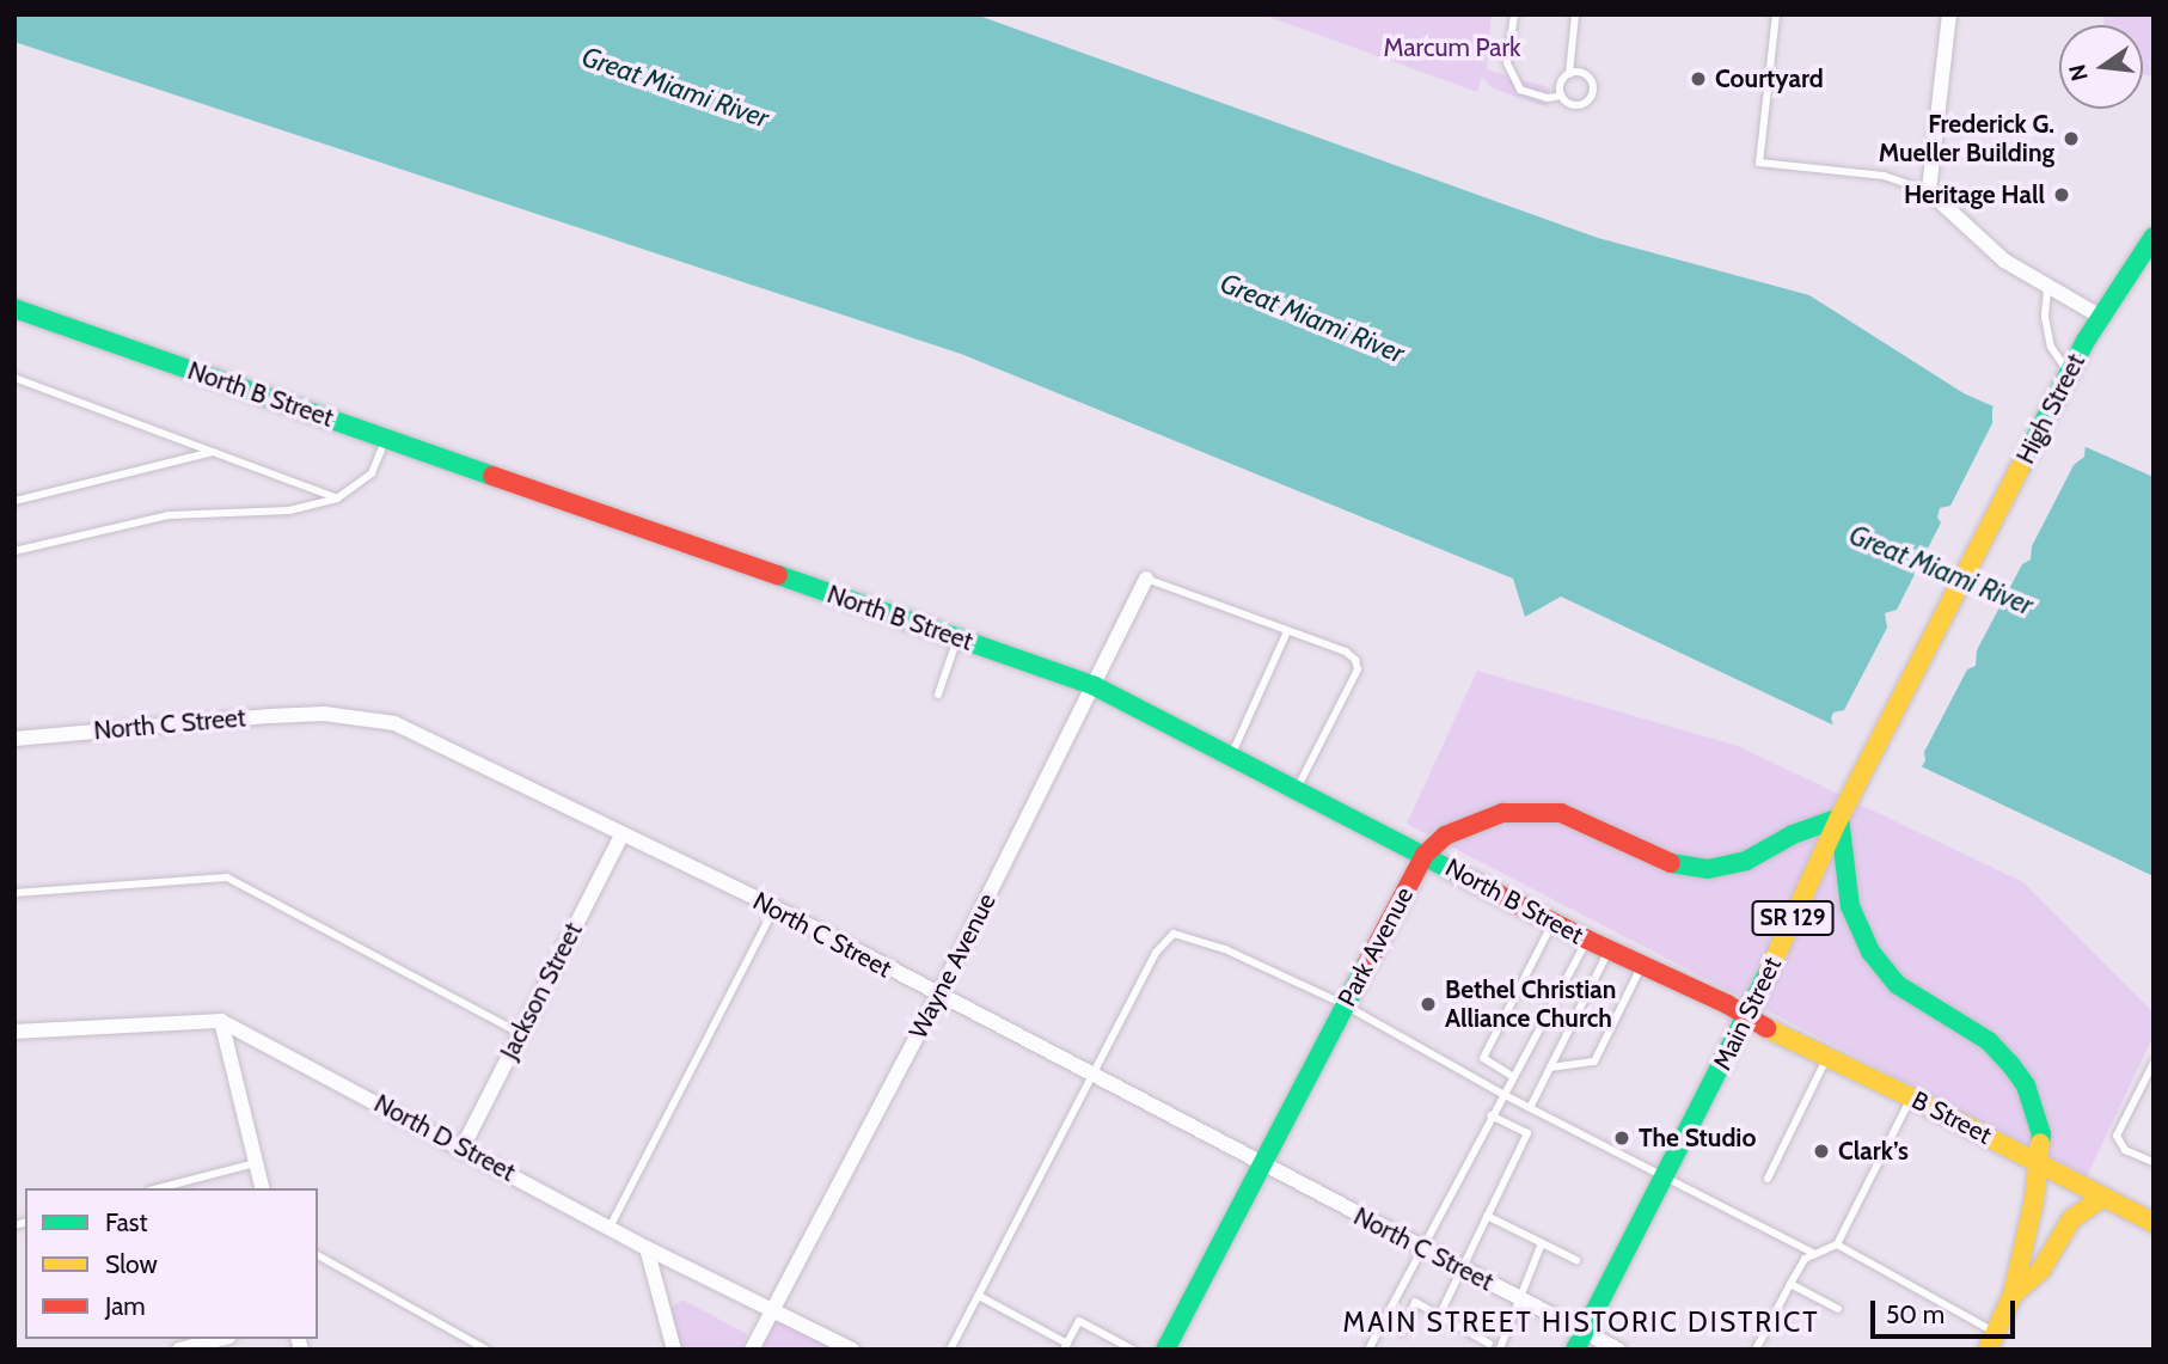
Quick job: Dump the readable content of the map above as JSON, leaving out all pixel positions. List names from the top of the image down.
{
  "streets": {
    "main road": [
      "North B Street",
      "High Street",
      "SR 129",
      "Park Avenue",
      "Main Street",
      "B Street"
    ],
    "street": [
      "North C Street",
      "Wayne Avenue",
      "Jackson Street",
      "North D Street"
    ]
  },
  "crossings": [
    ["North B Street", "Park Avenue"],
    ["North B Street", "Wayne Avenue"],
    ["North B Street", "Main Street"],
    ["North B Street", "B Street"],
    ["High Street", "Main Street"],
    ["North C Street", "Park Avenue"],
    ["North C Street", "Wayne Avenue"],
    ["North C Street", "Jackson Street"],
    ["North C Street", "Main Street"],
    ["Park Avenue", "Main Street"],
    ["Wayne Avenue", "North D Street"],
    ["Jackson Street", "North D Street"],
    ["Main Street", "B Street"]
  ],
  "districts": ["MAIN STREET HISTORIC DISTRICT"],
  "water": ["Great Miami River"],
  "parks": ["Marcum Park"],
  "places": [
    "Courtyard",
    "Frederick G. Mueller Building",
    "Heritage Hall",
    "Bethel Christian Alliance Church",
    "The Studio",
    "Clark’s"
  ],
  "legend": ["Fast", "Slow", "Jam"],
  "scale_bar": "50 m",
  "north": "left"
}
